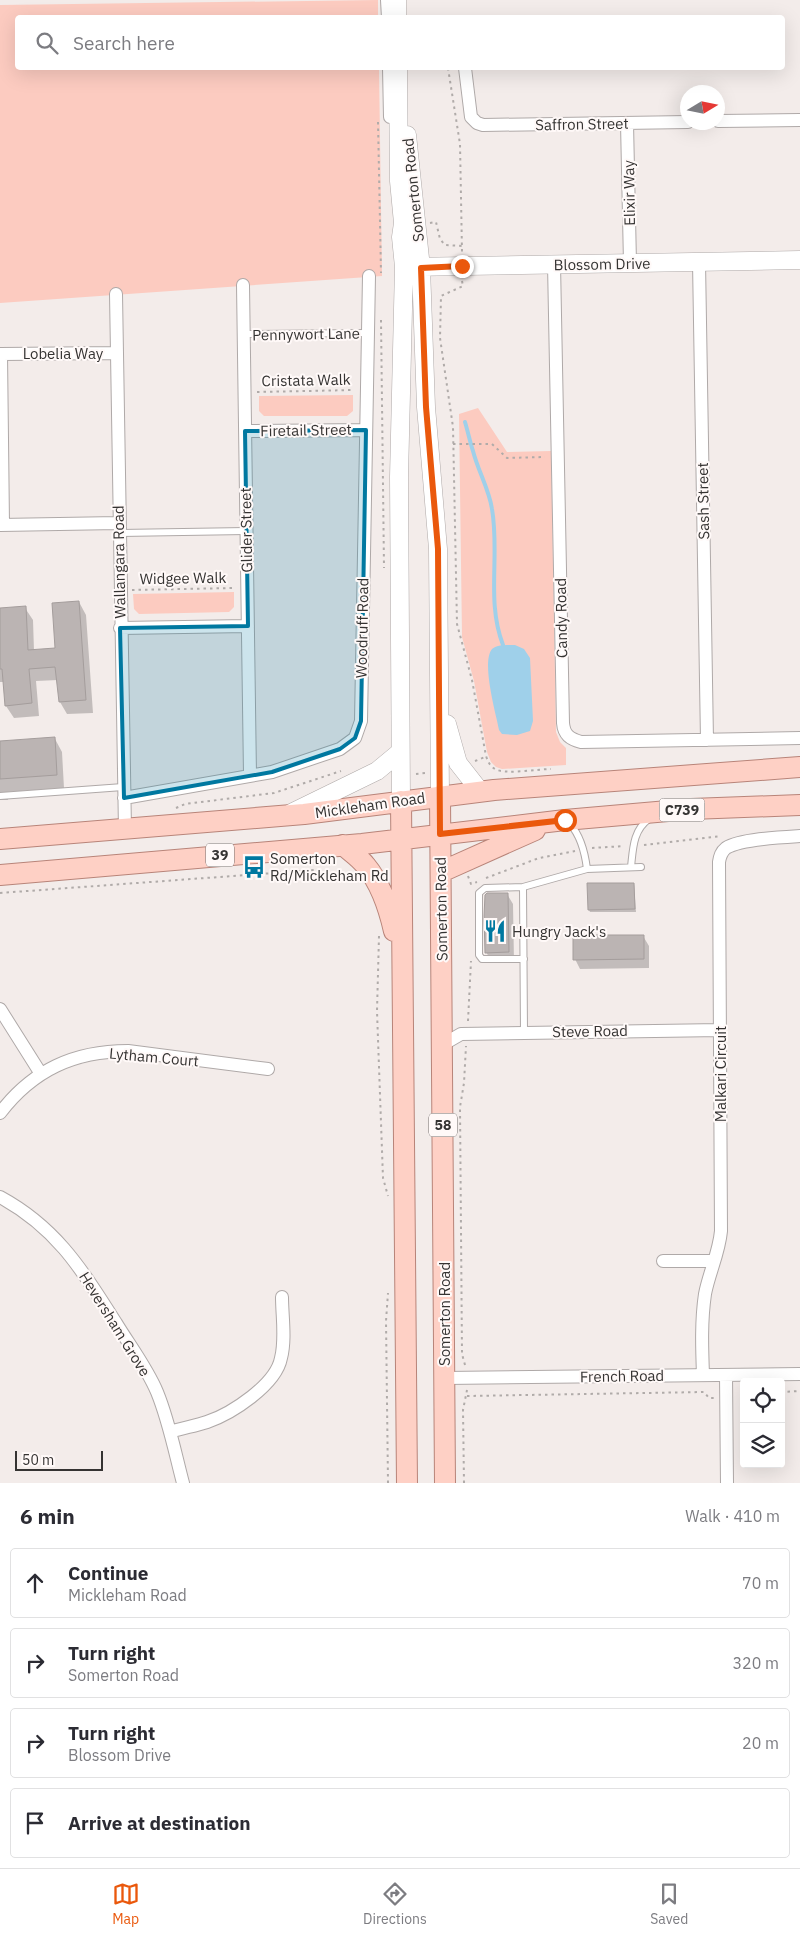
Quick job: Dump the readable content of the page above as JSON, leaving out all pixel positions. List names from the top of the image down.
{
  "streets": {
    "main road": [
      "Somerton Road",
      "Blossom Drive",
      "Mickleham Road",
      "C739",
      "39",
      "58"
    ],
    "street": [
      "Saffron Street",
      "Elixir Way",
      "Lobelia Way",
      "Firetail Street",
      "Sash Street",
      "Glider Street",
      "Wallangara Road",
      "Candy Road",
      "Woodruff Road",
      "Steve Road",
      "Lytham Court",
      "Malkari Circuit",
      "Heversham Grove",
      "French Road"
    ],
    "lane": ["Pennywort Lane"],
    "path": ["Cristata Walk", "Widgee Walk"]
  },
  "crossings": [
    ["Saffron Street", "Elixir Way"],
    ["Somerton Road", "Blossom Drive"],
    ["Somerton Road", "Mickleham Road"],
    ["Somerton Road", "C739"],
    ["Somerton Road", "39"],
    ["Somerton Road", "French Road"],
    ["Elixir Way", "Blossom Drive"],
    ["Blossom Drive", "Sash Street"],
    ["Blossom Drive", "Candy Road"],
    ["Pennywort Lane", "Glider Street"],
    ["Pennywort Lane", "Woodruff Road"],
    ["Lobelia Way", "Wallangara Road"],
    ["Cristata Walk", "Glider Street"],
    ["Cristata Walk", "Woodruff Road"],
    ["Firetail Street", "Glider Street"],
    ["Firetail Street", "Woodruff Road"],
    ["Sash Street", "Candy Road"],
    ["Glider Street", "Widgee Walk"],
    ["Glider Street", "Woodruff Road"],
    ["Wallangara Road", "Widgee Walk"],
    ["Wallangara Road", "Woodruff Road"],
    ["Wallangara Road", "Mickleham Road"],
    ["C739", "39"],
    ["Steve Road", "Malkari Circuit"],
    ["Malkari Circuit", "French Road"]
  ],
  "places": {
    "bus stop": ["Somerton Rd/Mickleham Rd"],
    "restaurant": ["Hungry Jack's"]
  },
  "scale_bar": "50 m",
  "north": "right",
  "page": {
    "search": "Search here",
    "scale": "50 m",
    "heading": ["6 min", "Walk · 410 m"],
    "list": [
      ["Continue", "Mickleham Road", "70 m"],
      ["Turn right", "Somerton Road", "320 m"],
      ["Turn right", "Blossom Drive", "20 m"],
      "Arrive at destination"
    ],
    "nav": ["Map", "Directions", "Saved"]
  }
}
